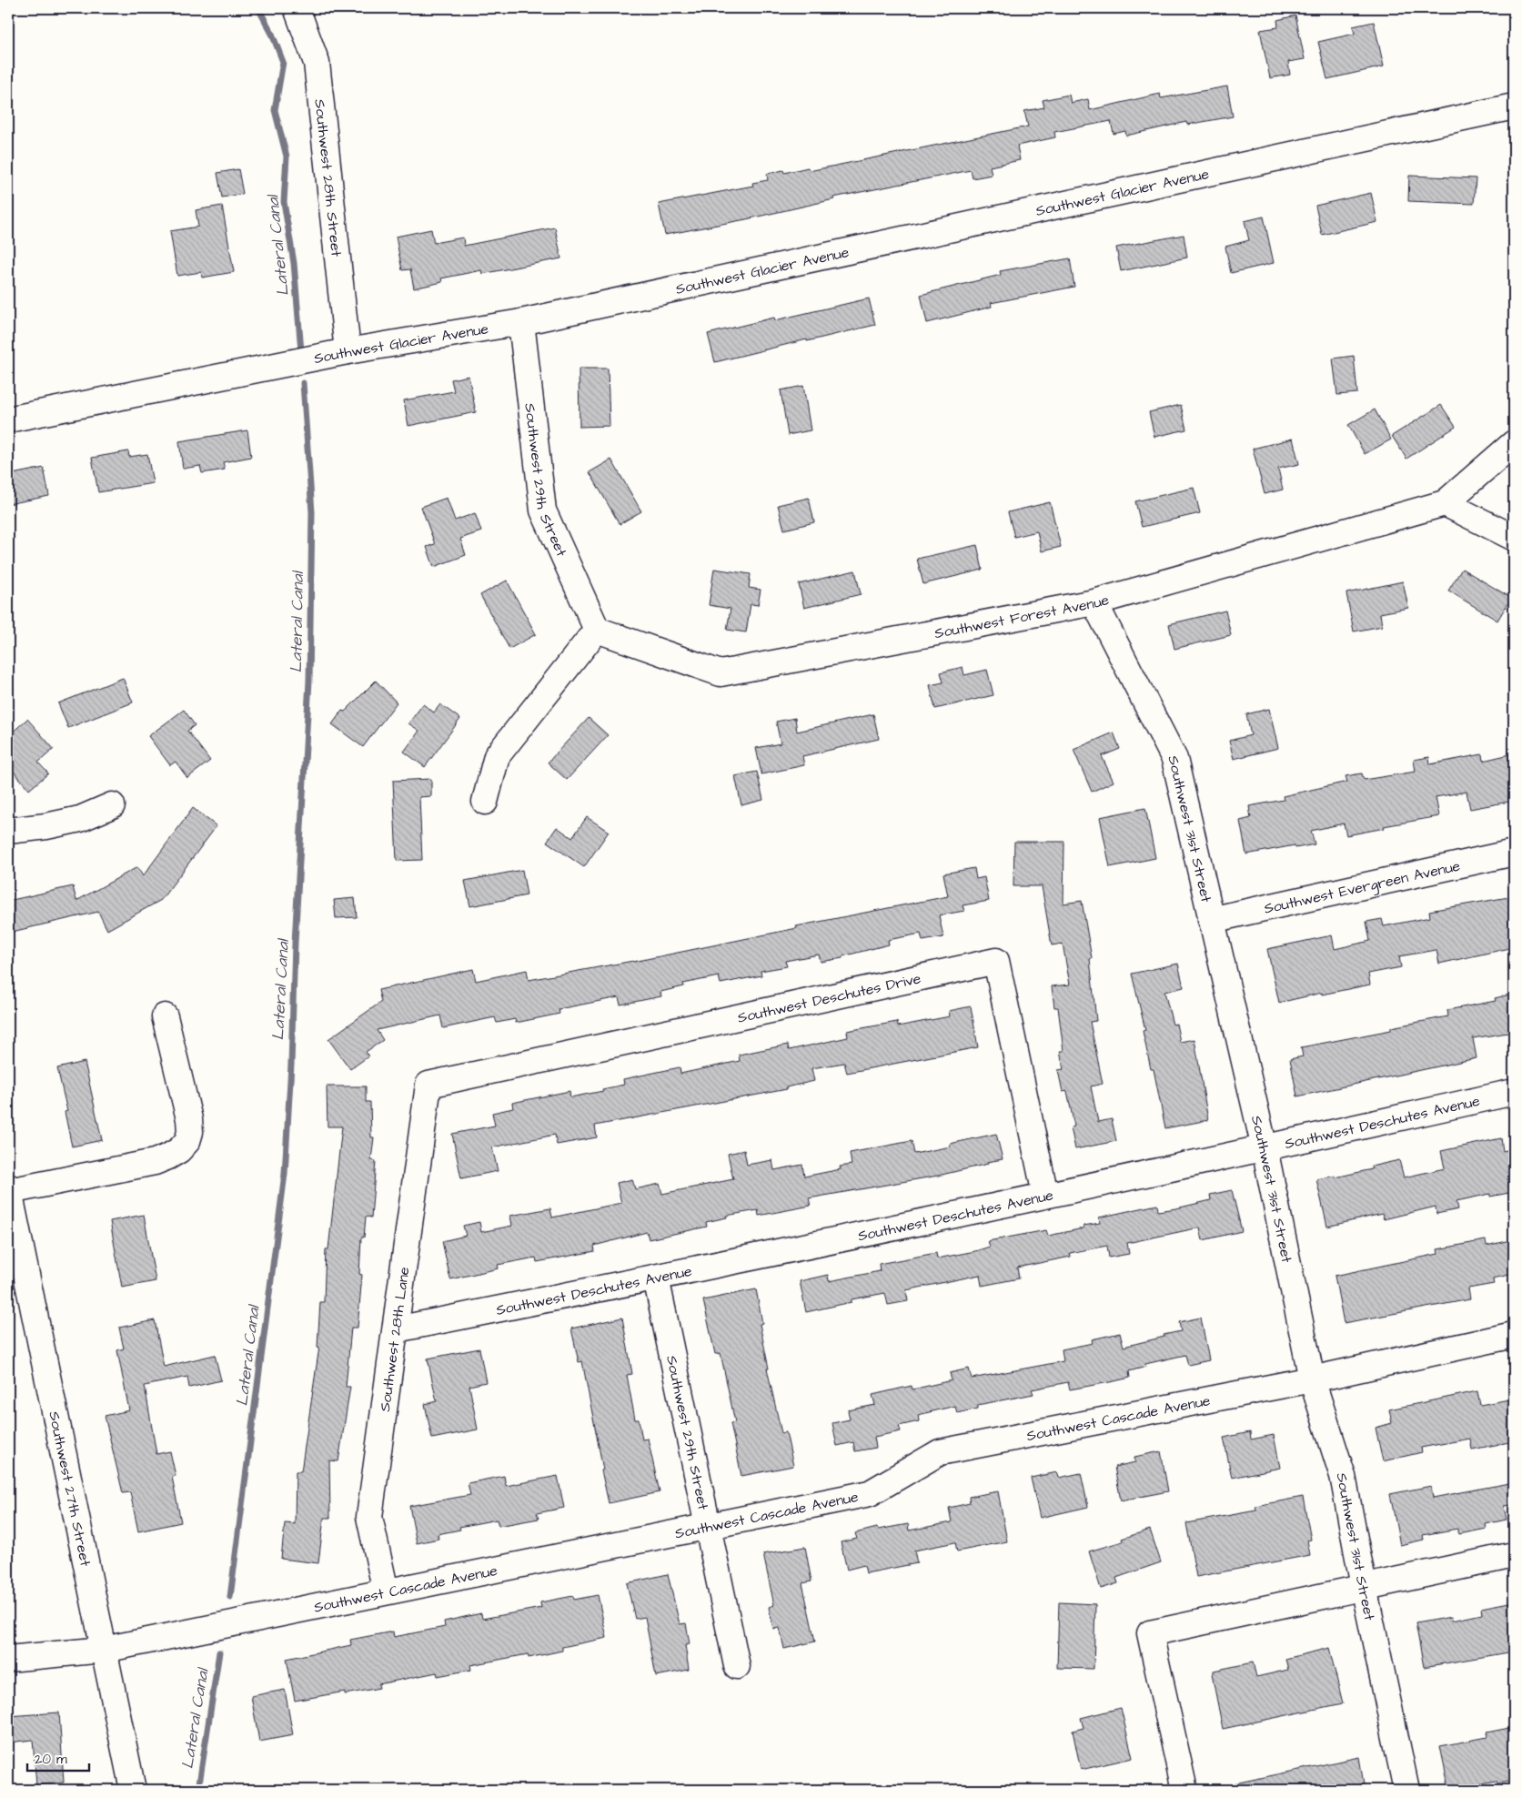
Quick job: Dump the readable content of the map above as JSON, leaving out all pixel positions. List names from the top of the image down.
{
  "streets": {
    "street": [
      "Southwest 28th Street",
      "Southwest Glacier Avenue",
      "Southwest 29th Street",
      "Southwest Forest Avenue",
      "Southwest 31st Street",
      "Southwest Evergreen Avenue",
      "Southwest Deschutes Drive",
      "Southwest Deschutes Avenue",
      "Southwest 28th Lane",
      "Southwest Cascade Avenue",
      "Southwest 27th Street"
    ]
  },
  "crossings": [
    ["Southwest 28th Street", "Southwest Glacier Avenue"],
    ["Southwest Glacier Avenue", "Southwest 29th Street"],
    ["Southwest 29th Street", "Southwest Forest Avenue"],
    ["Southwest 29th Street", "Southwest Deschutes Avenue"],
    ["Southwest 29th Street", "Southwest Cascade Avenue"],
    ["Southwest Forest Avenue", "Southwest 31st Street"],
    ["Southwest 31st Street", "Southwest Evergreen Avenue"],
    ["Southwest 31st Street", "Southwest Deschutes Avenue"],
    ["Southwest 31st Street", "Southwest Cascade Avenue"],
    ["Southwest Deschutes Drive", "Southwest Deschutes Avenue"],
    ["Southwest Deschutes Drive", "Southwest 28th Lane"],
    ["Southwest Deschutes Avenue", "Southwest 28th Lane"],
    ["Southwest 28th Lane", "Southwest Cascade Avenue"],
    ["Southwest Cascade Avenue", "Southwest 27th Street"]
  ],
  "water": ["Lateral Canal"],
  "scale_bar": "20 m"
}
